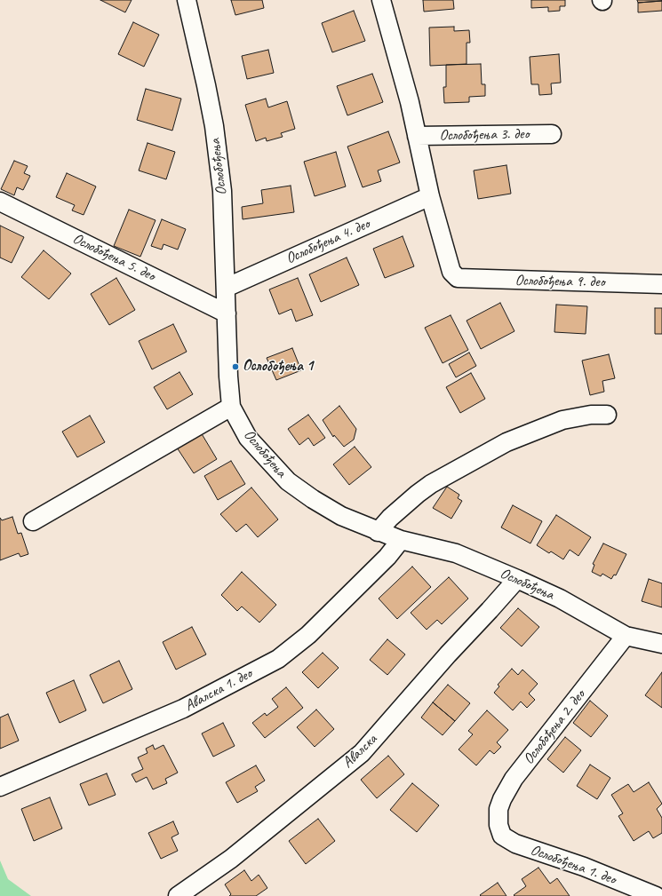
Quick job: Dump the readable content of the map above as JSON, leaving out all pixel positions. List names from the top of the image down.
{
  "streets": {
    "street": [
      "Ослобођења 3. део",
      "Ослобођења",
      "Ослобођења 4. део",
      "Ослобођења 5. део",
      "Ослобођења 9. део",
      "Авалска 1. део",
      "Ослобођења 2. део",
      "Авалска",
      "Ослобођења 1. део"
    ]
  },
  "crossings": [
    ["Ослобођења", "Ослобођења 4. део"],
    ["Ослобођења", "Ослобођења 5. део"],
    ["Ослобођења", "Авалска 1. део"],
    ["Ослобођења", "Ослобођења 2. део"],
    ["Ослобођења", "Авалска"],
    ["Ослобођења 4. део", "Ослобођења 9. део"],
    ["Ослобођења 2. део", "Ослобођења 1. део"]
  ],
  "places": ["Ослобођења 1"]
}
